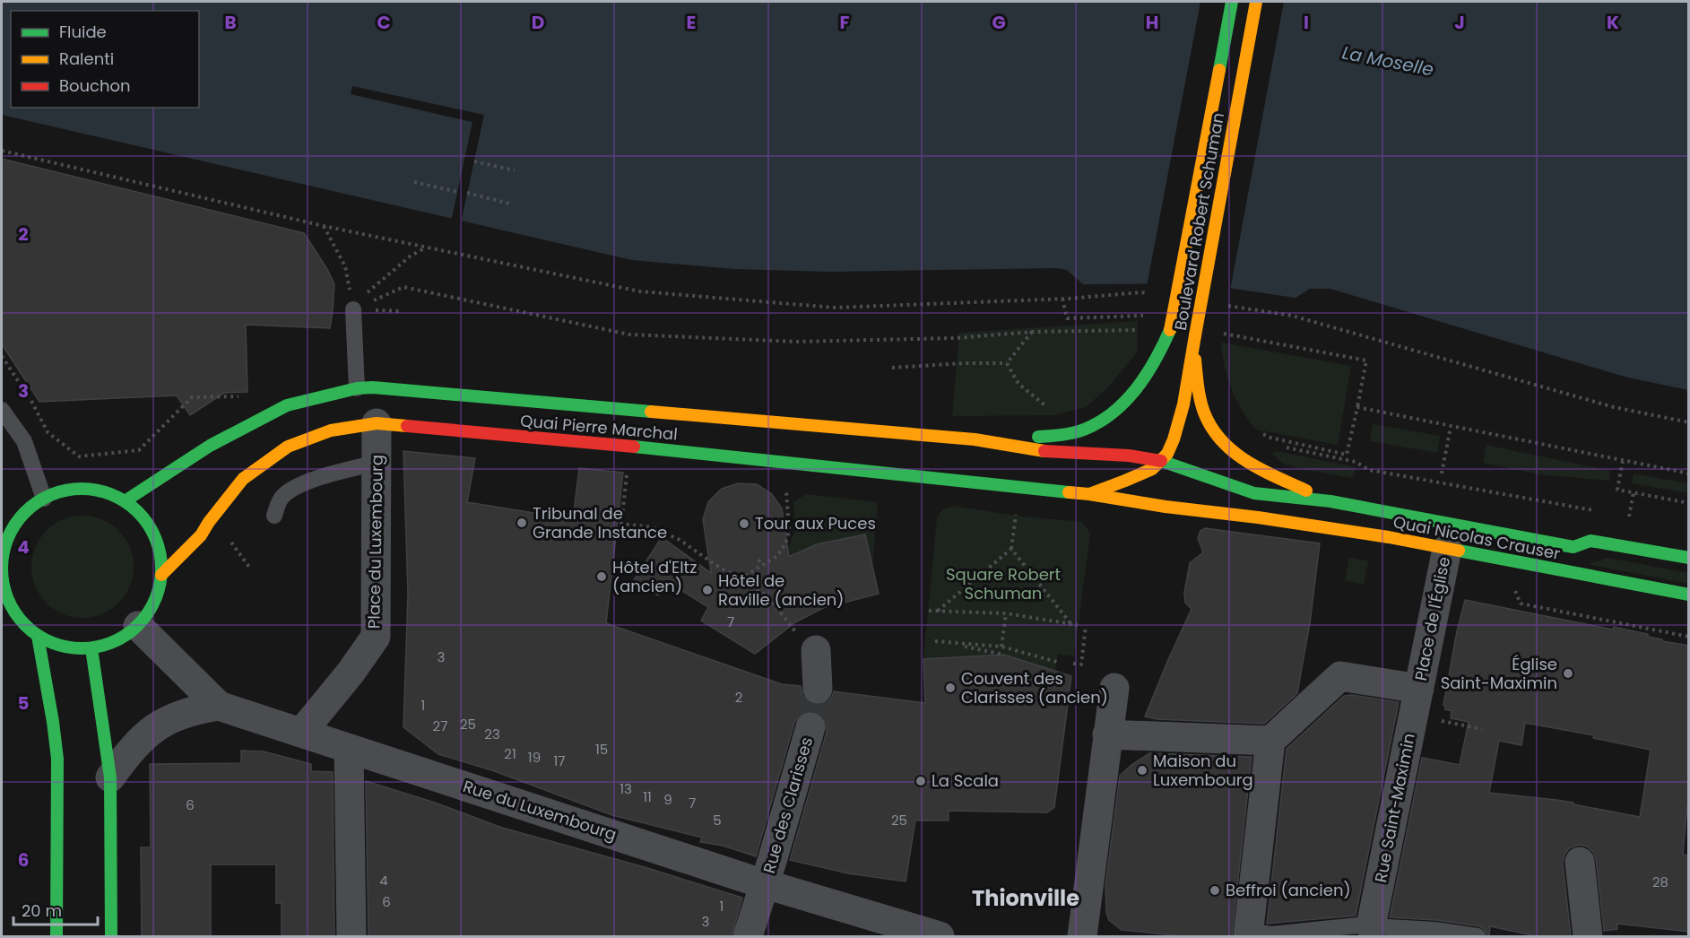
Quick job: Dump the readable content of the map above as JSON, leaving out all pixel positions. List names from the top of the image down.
{
  "streets": {
    "main road": ["Boulevard Robert Schuman", "Quai Pierre Marchal", "Quai Nicolas Crauser"],
    "street": [
      "Place du Luxembourg",
      "Place de l'Église",
      "Rue des Clarisses",
      "Rue Saint-Maximin",
      "Rue du Luxembourg"
    ]
  },
  "crossings": [
    ["Boulevard Robert Schuman", "Quai Pierre Marchal"],
    ["Quai Pierre Marchal", "Quai Nicolas Crauser"],
    ["Quai Pierre Marchal", "Place du Luxembourg"],
    ["Quai Nicolas Crauser", "Place de l'Église"],
    ["Place du Luxembourg", "Rue du Luxembourg"],
    ["Place de l'Église", "Rue Saint-Maximin"],
    ["Rue des Clarisses", "Rue du Luxembourg"]
  ],
  "districts": ["Thionville"],
  "water": ["La Moselle"],
  "parks": ["Square Robert Schuman"],
  "places": [
    "Tribunal de Grande Instance",
    "Tour aux Puces",
    "Hôtel d'Eltz (ancien)",
    "Hôtel de Raville (ancien)",
    "Église Saint-Maximin",
    "Couvent des Clarisses (ancien)",
    "Maison du Luxembourg",
    "La Scala",
    "Beffroi (ancien)"
  ],
  "house_numbers": [
    "7",
    "3",
    "2",
    "1",
    "25",
    "27",
    "23",
    "15",
    "21",
    "19",
    "17",
    "13",
    "11",
    "9",
    "7",
    "6",
    "5",
    "25",
    "4",
    "28",
    "6",
    "1",
    "3"
  ],
  "legend": ["Fluide", "Ralenti", "Bouchon"],
  "scale_bar": "20 m",
  "grid": {
    "columns": [
      "B",
      "C",
      "D",
      "E",
      "F",
      "G",
      "H",
      "I",
      "J",
      "K"
    ],
    "rows": [
      "2",
      "3",
      "4",
      "5",
      "6"
    ]
  }
}
